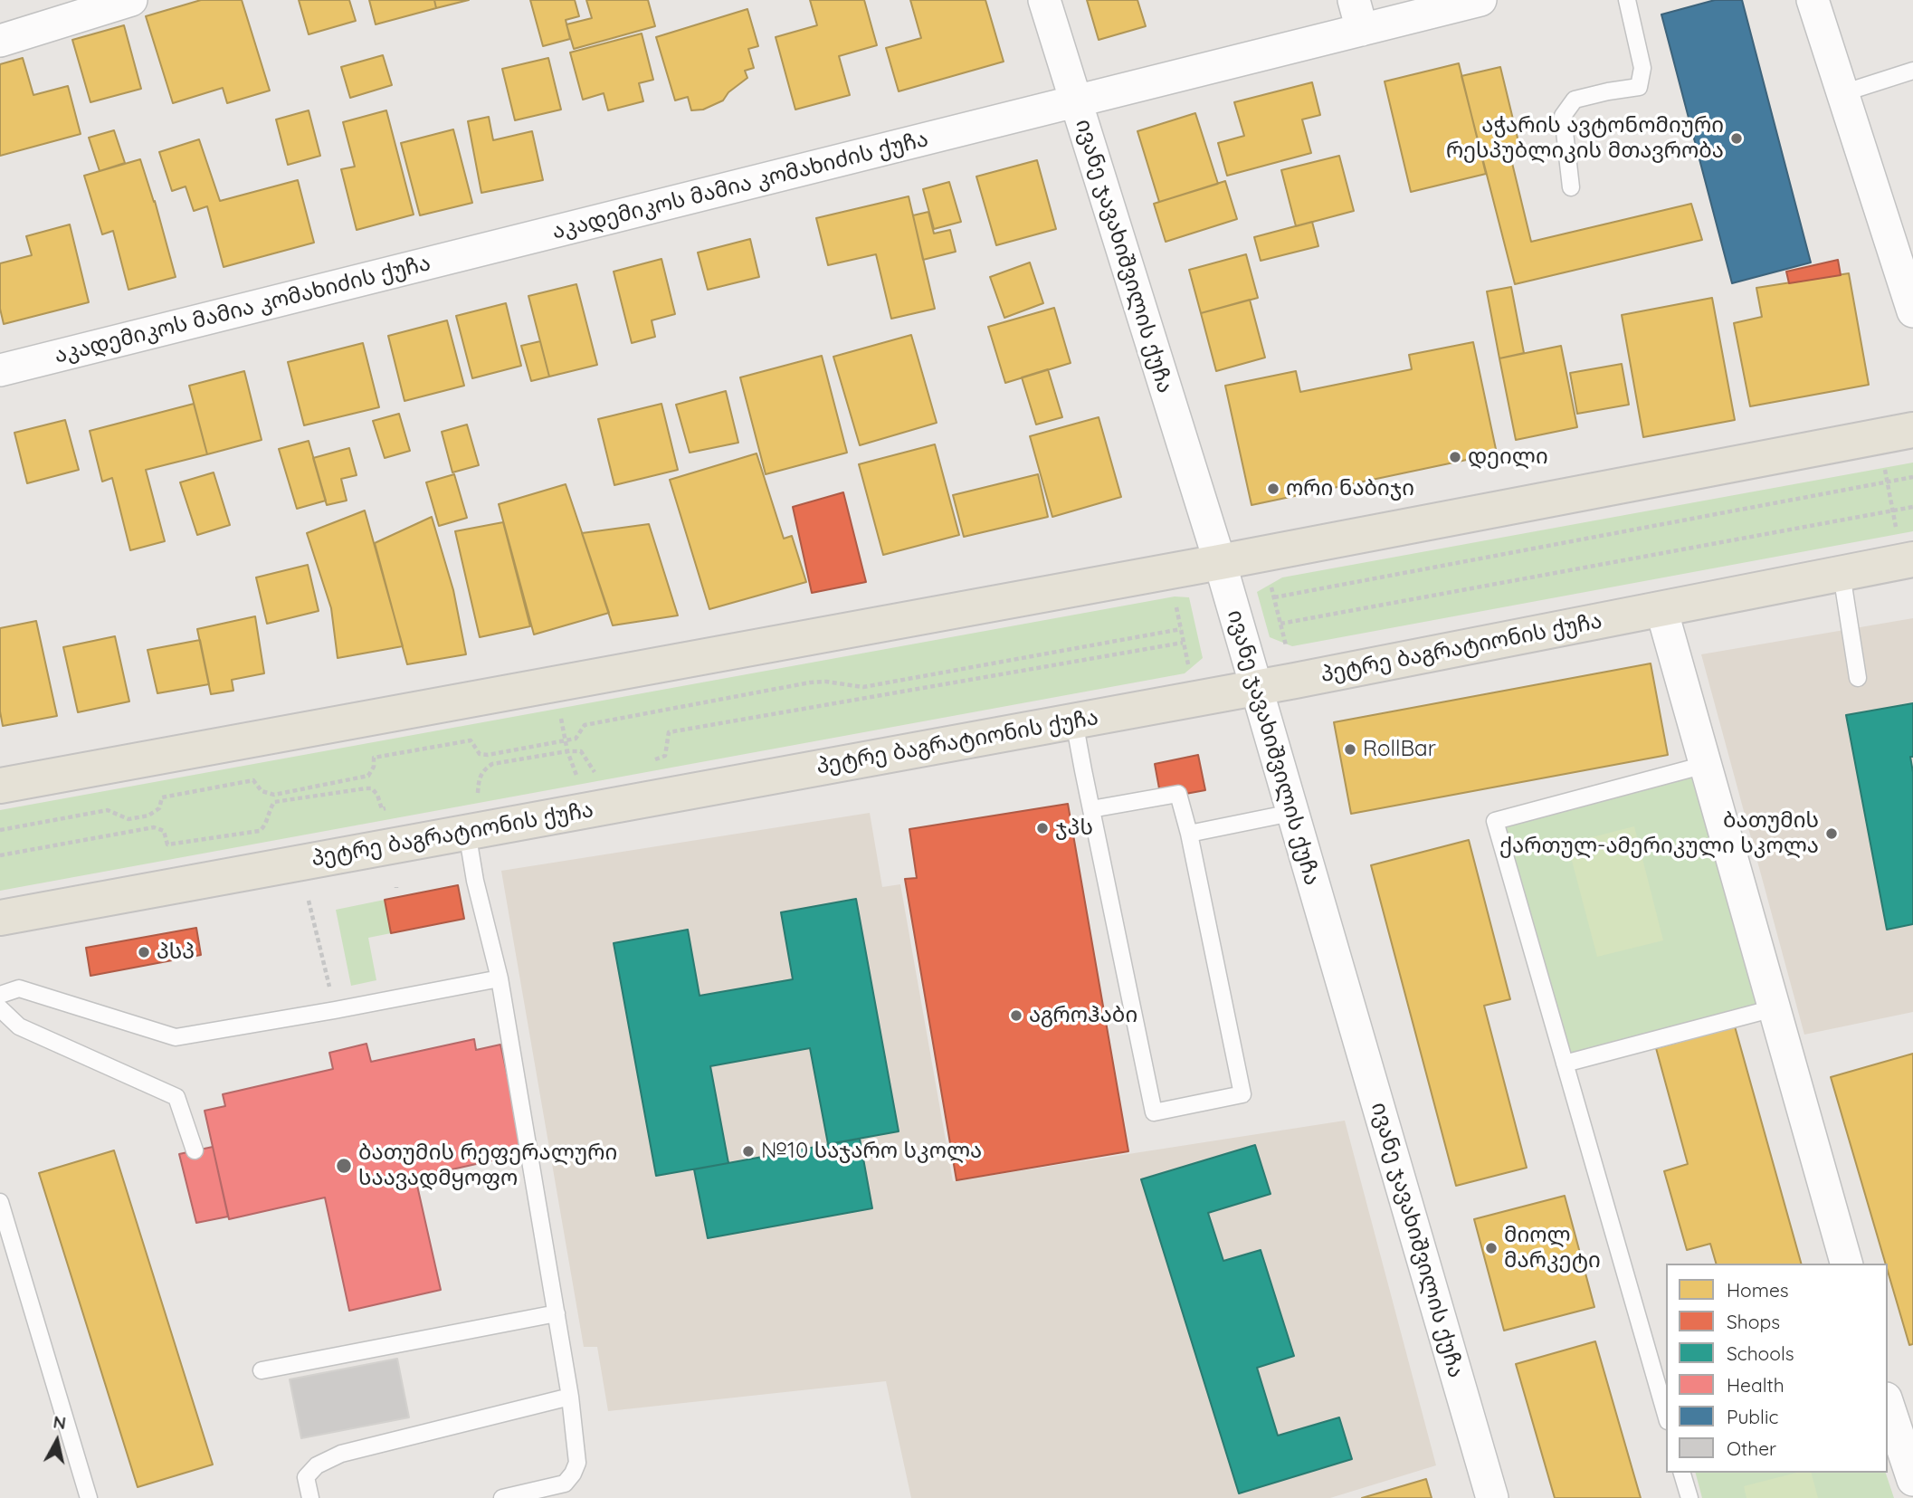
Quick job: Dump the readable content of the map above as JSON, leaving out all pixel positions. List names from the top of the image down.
{
  "streets": {
    "main road": ["პეტრე ბაგრატიონის ქუჩა"],
    "street": ["აკადემიკოს მამია კომახიძის ქუჩა", "ივანე ჯავახიშვილის ქუჩა"]
  },
  "crossings": [
    ["აკადემიკოს მამია კომახიძის ქუჩა", "ივანე ჯავახიშვილის ქუჩა"],
    ["ივანე ჯავახიშვილის ქუჩა", "პეტრე ბაგრატიონის ქუჩა"]
  ],
  "places": [
    "აჭარის ავტონომიური რესპუბლიკის მთავრობა",
    "დეილი",
    "ორი ნაბიჯი",
    "RollBar",
    "ჯპს",
    "ბათუმის ქართულ-ამერიკული სკოლა",
    "პსპ",
    "აგროჰაბი",
    "№10 საჯარო სკოლა",
    "ბათუმის რეფერალური საავადმყოფო",
    "მიოლ მარკეტი"
  ],
  "legend": [
    "Homes",
    "Shops",
    "Schools",
    "Health",
    "Public",
    "Other"
  ],
  "north": "top"
}
